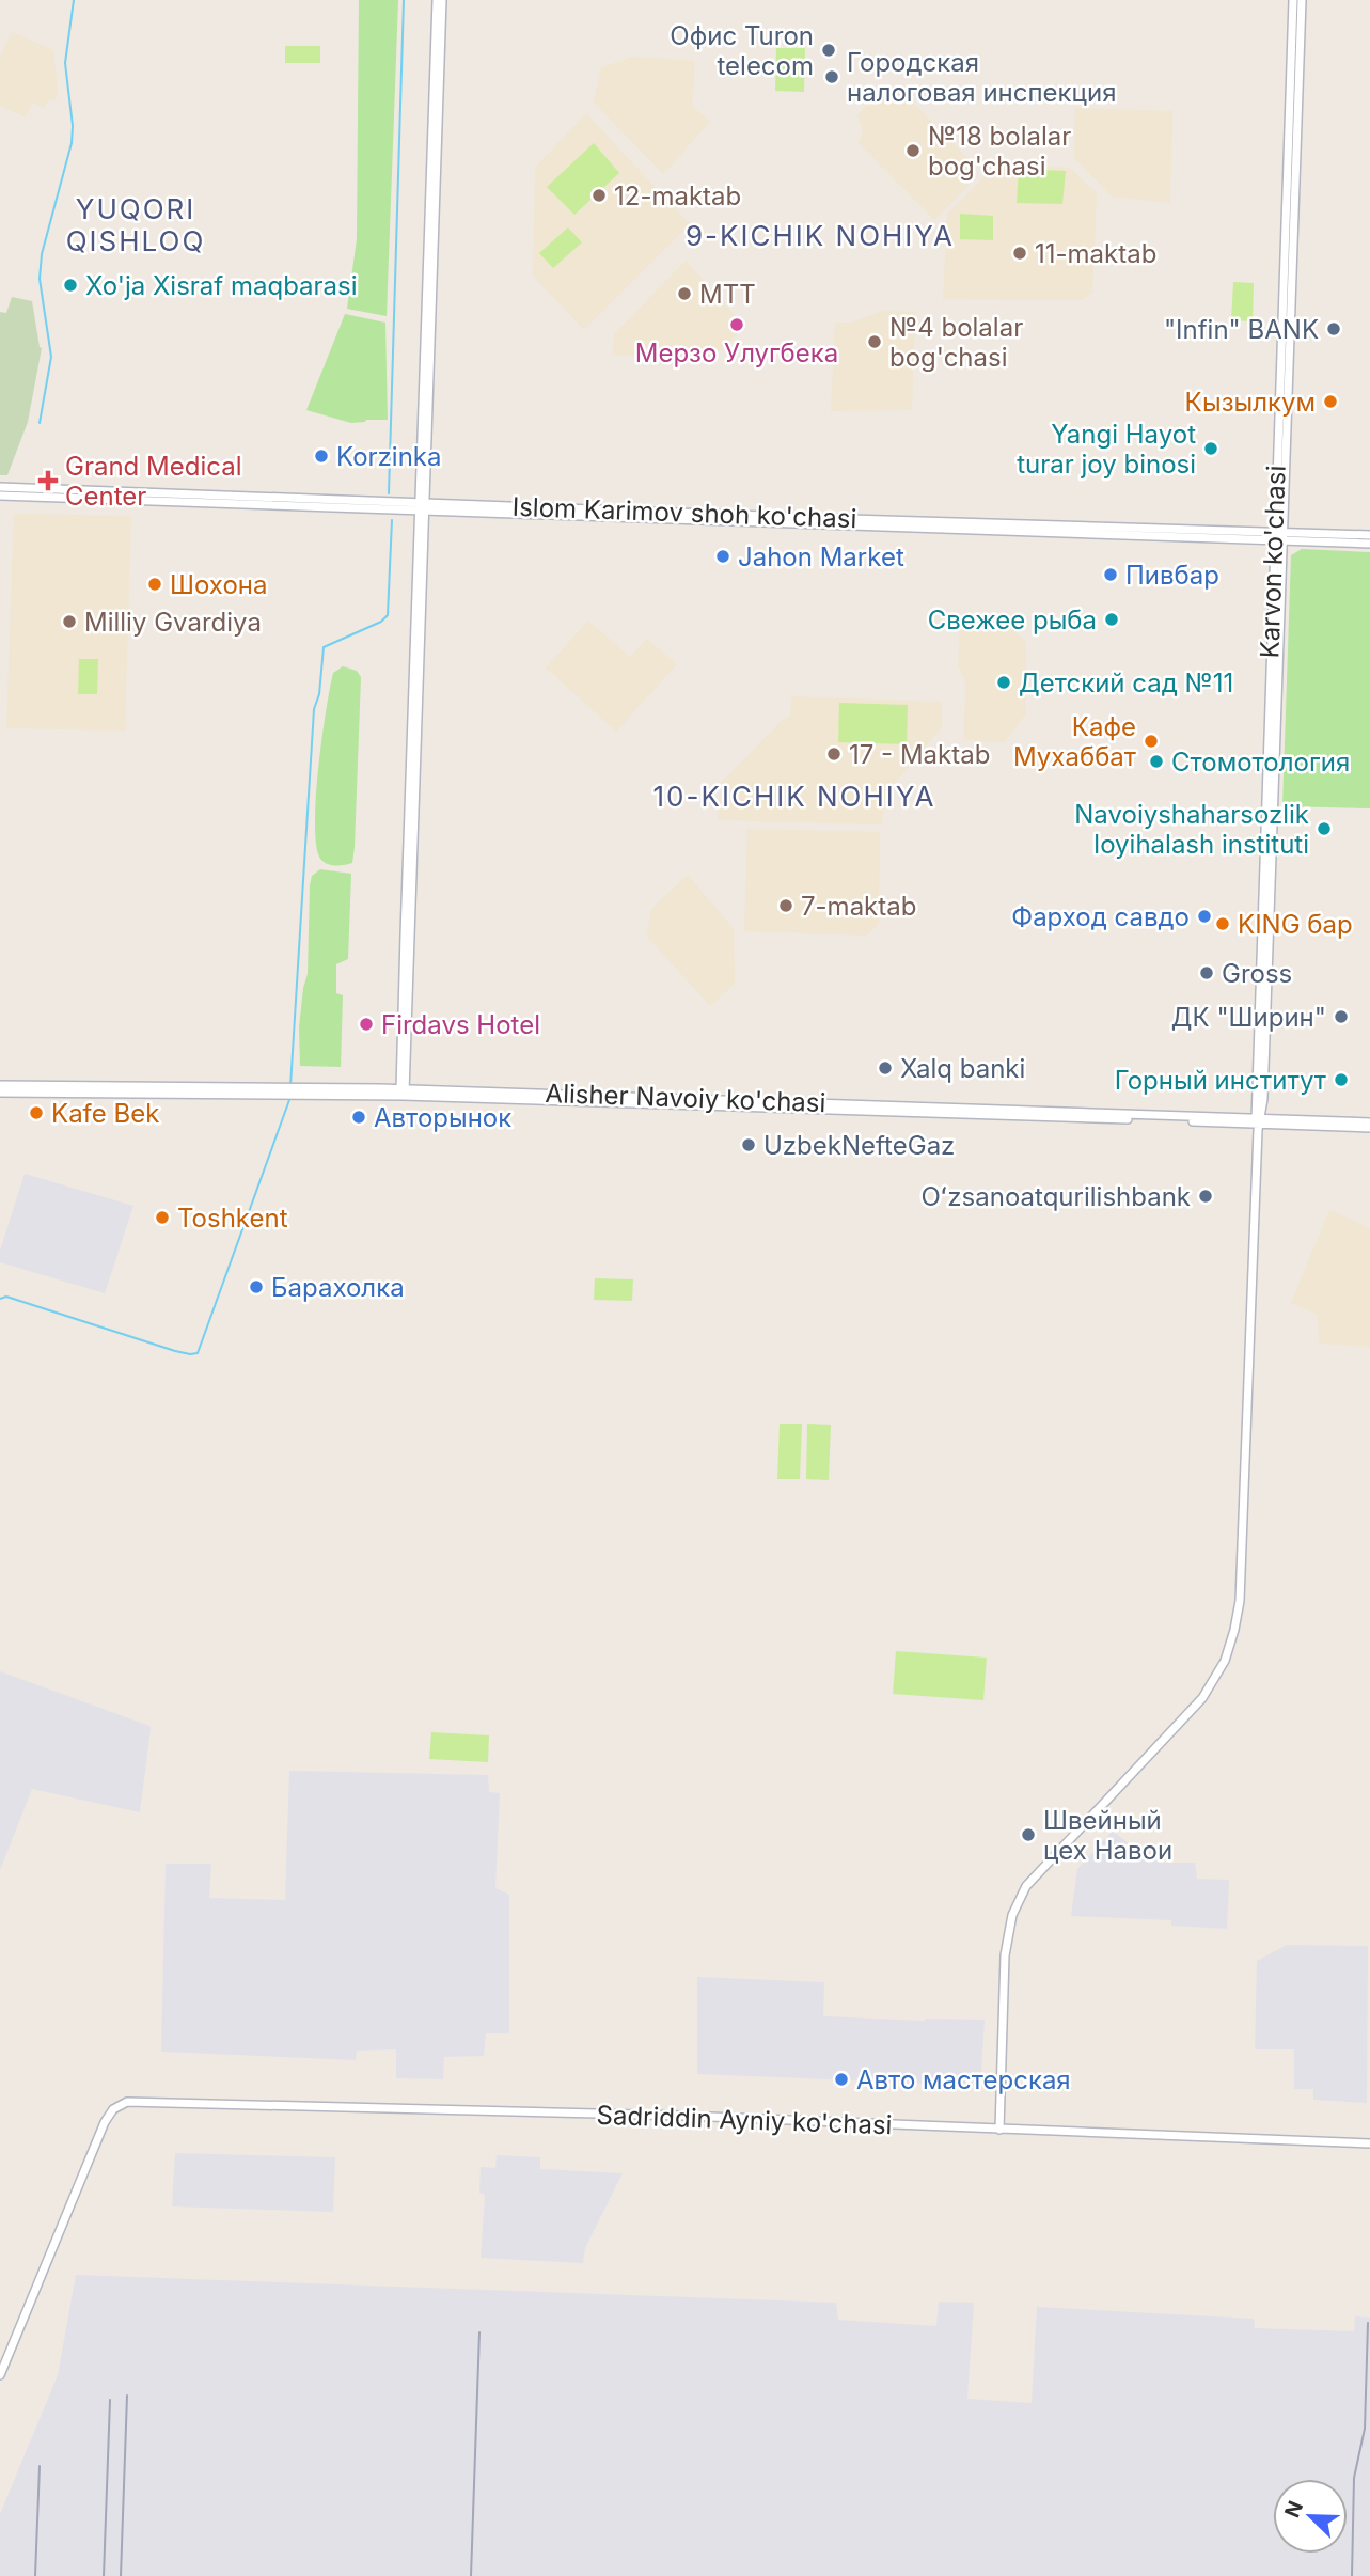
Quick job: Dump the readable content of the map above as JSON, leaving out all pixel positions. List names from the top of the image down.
{
  "streets": {
    "main road": [
      "Islom Karimov shoh ko'chasi",
      "Karvon ko'chasi",
      "Alisher Navoiy ko'chasi",
      "Sadriddin Ayniy ko'chasi"
    ]
  },
  "crossings": [
    ["Islom Karimov shoh ko'chasi", "Karvon ko'chasi"],
    ["Karvon ko'chasi", "Alisher Navoiy ko'chasi"],
    ["Karvon ko'chasi", "Sadriddin Ayniy ko'chasi"]
  ],
  "districts": ["YUQORI QISHLOQ", "9-KICHIK NOHIYA", "10-KICHIK NOHIYA"],
  "places": {
    "other": [
      "Офис Turon telecom",
      "Городская налоговая инспекция",
      "№18 bolalar bog'chasi",
      "12-maktab",
      "11-maktab",
      "Xo'ja Xisraf maqbarasi",
      "MTT",
      "Мерзо Улугбека",
      "\"Infin\" BANK",
      "№4 bolalar bog'chasi",
      "Кызылкум",
      "Yangi Hayot turar joy binosi",
      "Korzinka",
      "Jahon Market",
      "Пивбар",
      "Шохона",
      "Свежее рыба",
      "Milliy Gvardiya",
      "Детский сад №11",
      "Кафе Мухаббат",
      "17 - Maktab",
      "Стомотология",
      "Navoiyshaharsozlik loyihalash instituti",
      "7-maktab",
      "Фарход савдо",
      "KING бар",
      "Gross",
      "ДК \"Ширин\"",
      "Firdavs Hotel",
      "Xalq banki",
      "Горный институт",
      "Kafe Bek",
      "Авторынок",
      "UzbekNefteGaz",
      "Oʻzsanoatqurilishbank",
      "Toshkent",
      "Барахолка",
      "Швейный цех Навои",
      "Авто мастерская"
    ],
    "health": ["Grand Medical Center"]
  },
  "north": "top left"
}
